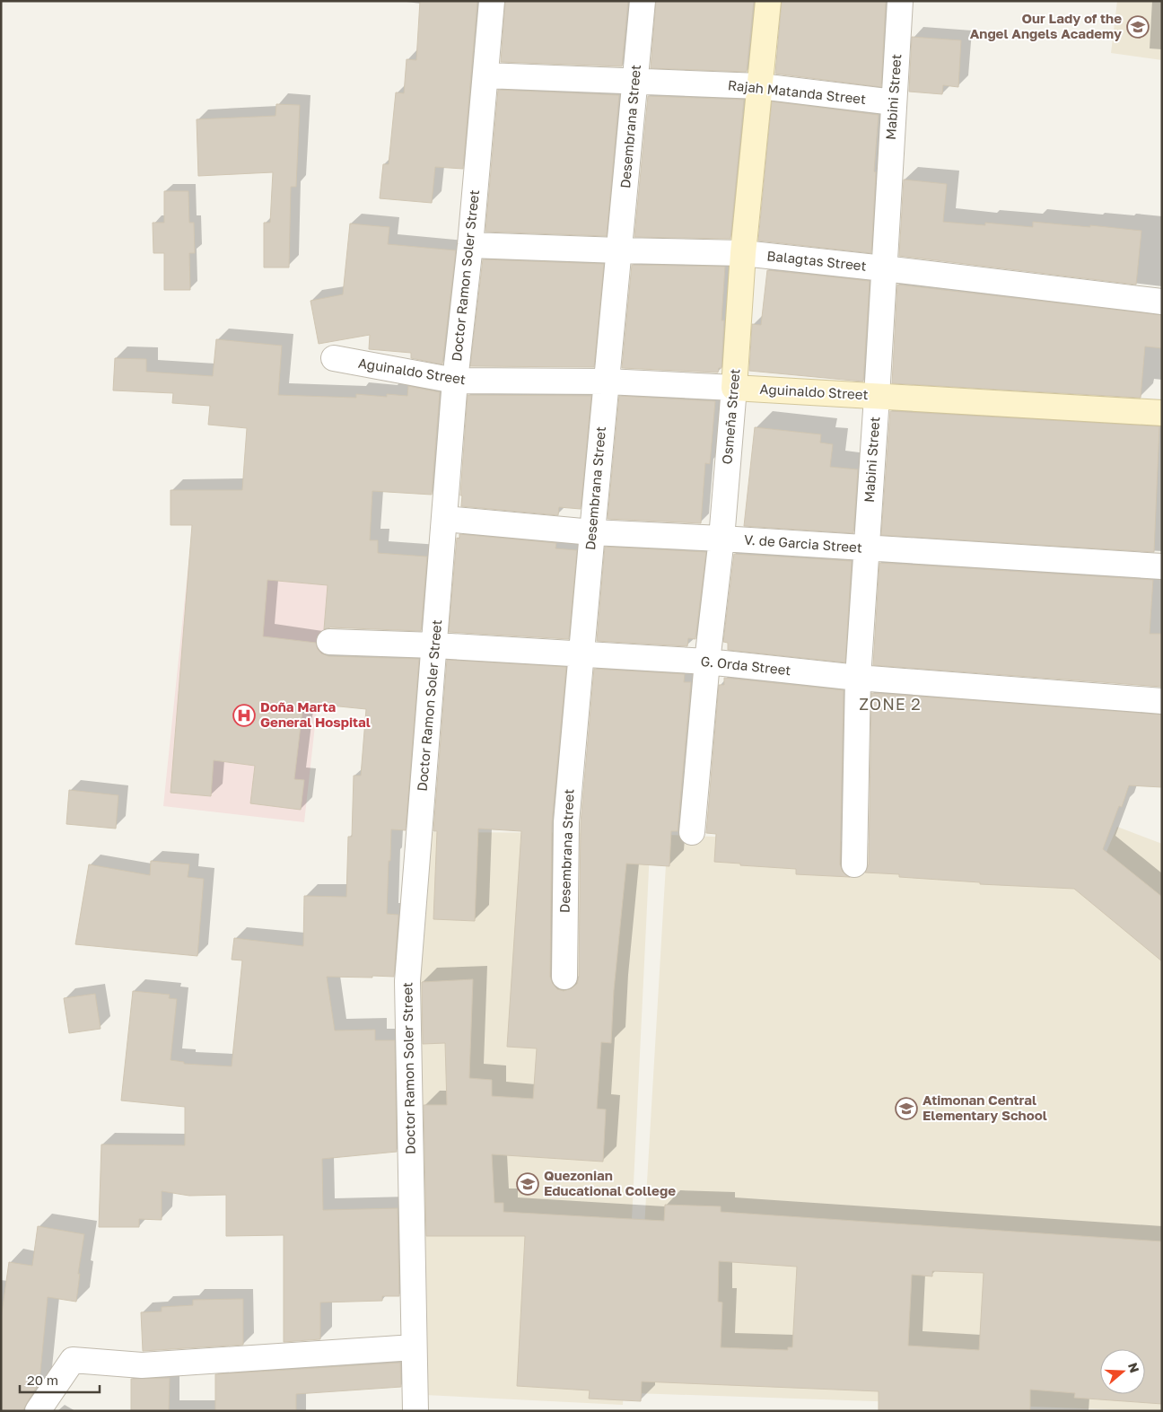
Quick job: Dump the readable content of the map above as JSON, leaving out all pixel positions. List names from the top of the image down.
{
  "streets": {
    "street": [
      "Rajah Matanda Street",
      "Mabini Street",
      "Desembrana Street",
      "Balagtas Street",
      "Doctor Ramon Soler Street",
      "Aguinaldo Street",
      "Osmeña Street",
      "V. de Garcia Street",
      "G. Orda Street"
    ]
  },
  "crossings": [
    ["Rajah Matanda Street", "Mabini Street"],
    ["Rajah Matanda Street", "Desembrana Street"],
    ["Rajah Matanda Street", "Doctor Ramon Soler Street"],
    ["Rajah Matanda Street", "Osmeña Street"],
    ["Mabini Street", "Balagtas Street"],
    ["Mabini Street", "Aguinaldo Street"],
    ["Mabini Street", "V. de Garcia Street"],
    ["Mabini Street", "G. Orda Street"],
    ["Desembrana Street", "Balagtas Street"],
    ["Desembrana Street", "Aguinaldo Street"],
    ["Desembrana Street", "V. de Garcia Street"],
    ["Desembrana Street", "G. Orda Street"],
    ["Balagtas Street", "Doctor Ramon Soler Street"],
    ["Balagtas Street", "Osmeña Street"],
    ["Doctor Ramon Soler Street", "Aguinaldo Street"],
    ["Doctor Ramon Soler Street", "V. de Garcia Street"],
    ["Doctor Ramon Soler Street", "G. Orda Street"],
    ["Aguinaldo Street", "Osmeña Street"],
    ["Osmeña Street", "V. de Garcia Street"],
    ["Osmeña Street", "G. Orda Street"]
  ],
  "districts": ["ZONE 2"],
  "places": {
    "school or university": ["Our Lady of the Angel Angels Academy", "Atimonan Central Elementary School", "Quezonian Educational College"],
    "hospital": ["Doña Marta General Hospital"]
  },
  "scale_bar": "20 m",
  "north": "right"
}
